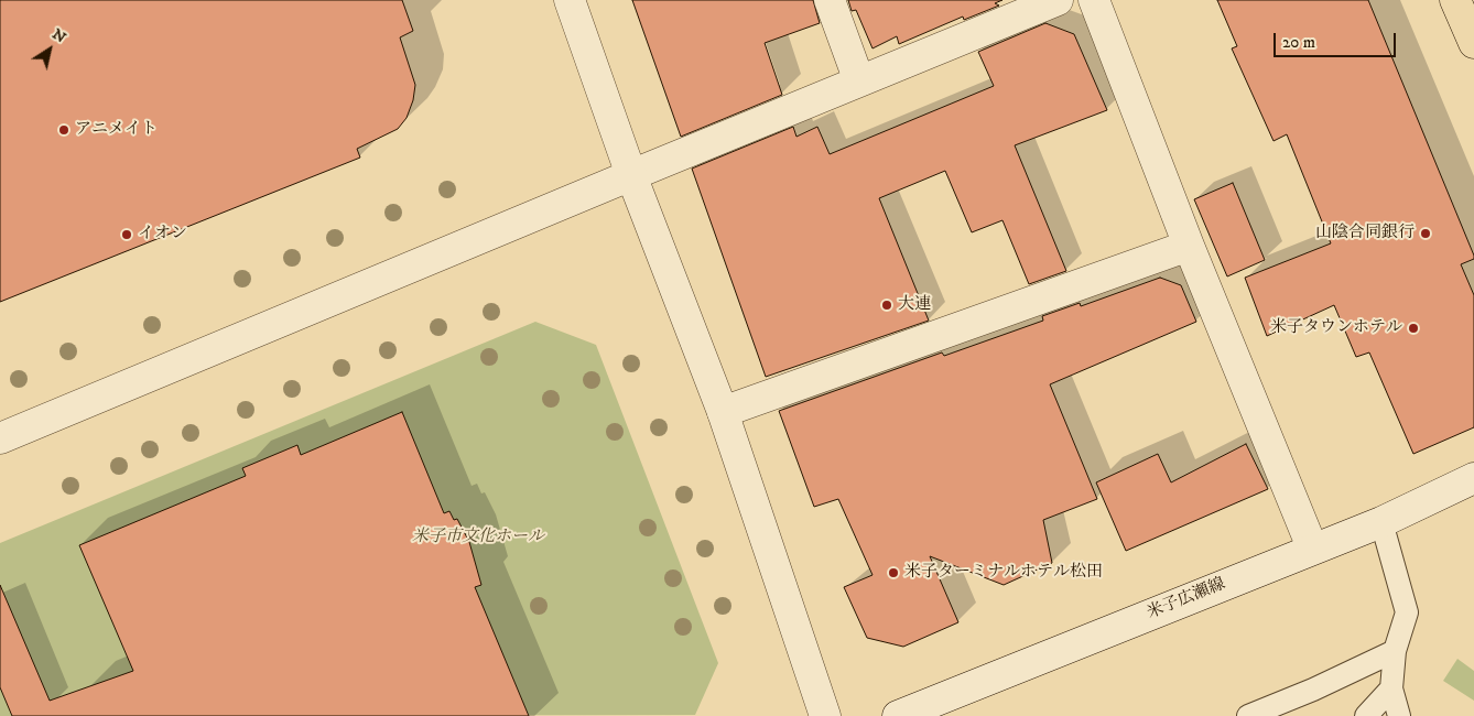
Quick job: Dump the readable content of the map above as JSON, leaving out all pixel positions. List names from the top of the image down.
{
  "streets": {
    "street": ["米子広瀬線"]
  },
  "parks": ["米子市文化ホール"],
  "places": [
    "アニメイト",
    "山陰合同銀行",
    "イオン",
    "大連",
    "米子タウンホテル",
    "米子ターミナルホテル松田"
  ],
  "scale_bar": "20 m",
  "north": "top right"
}
